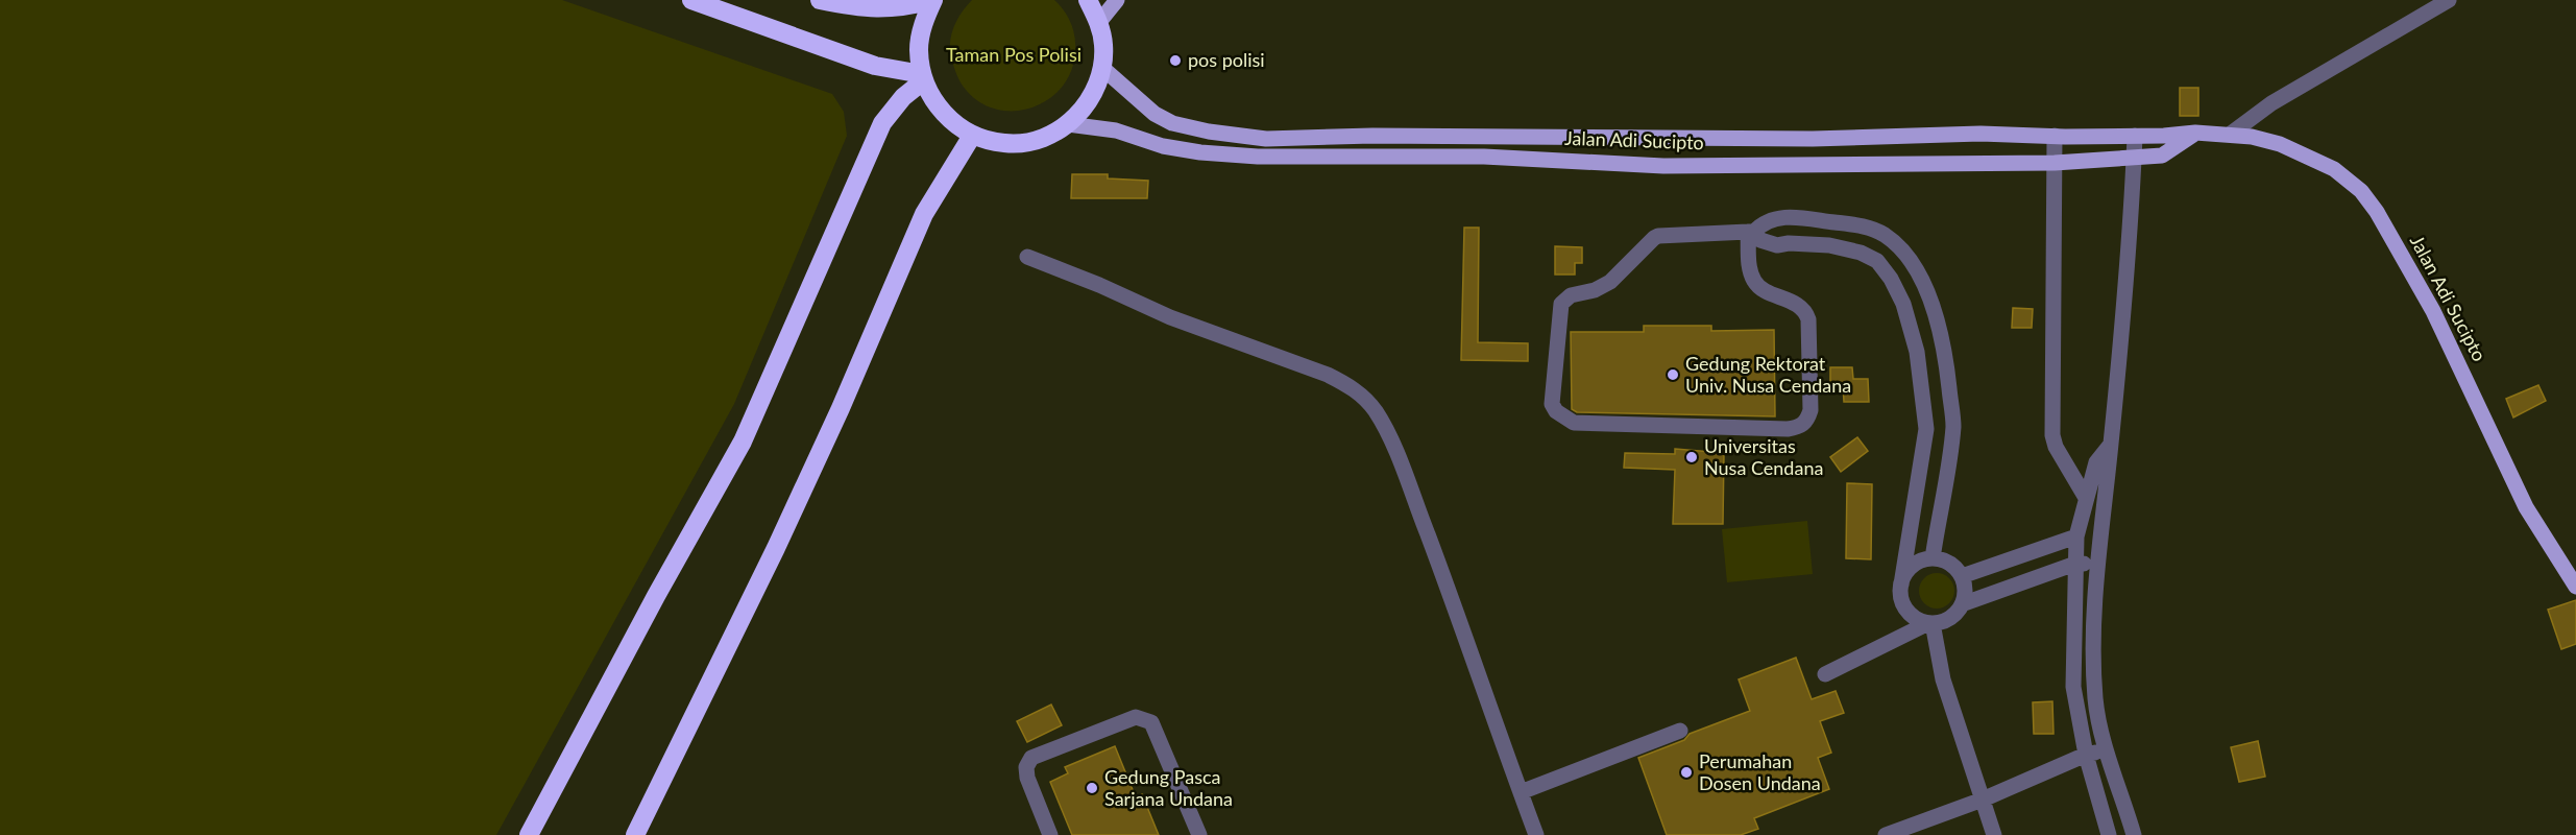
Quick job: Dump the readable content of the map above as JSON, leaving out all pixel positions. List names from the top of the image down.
{
  "streets": {
    "main road": ["Jalan Adi Sucipto"]
  },
  "parks": ["Taman Pos Polisi"],
  "places": [
    "pos polisi",
    "Gedung Rektorat Univ. Nusa Cendana",
    "Universitas Nusa Cendana",
    "Perumahan Dosen Undana",
    "Gedung Pasca Sarjana Undana"
  ]
}
